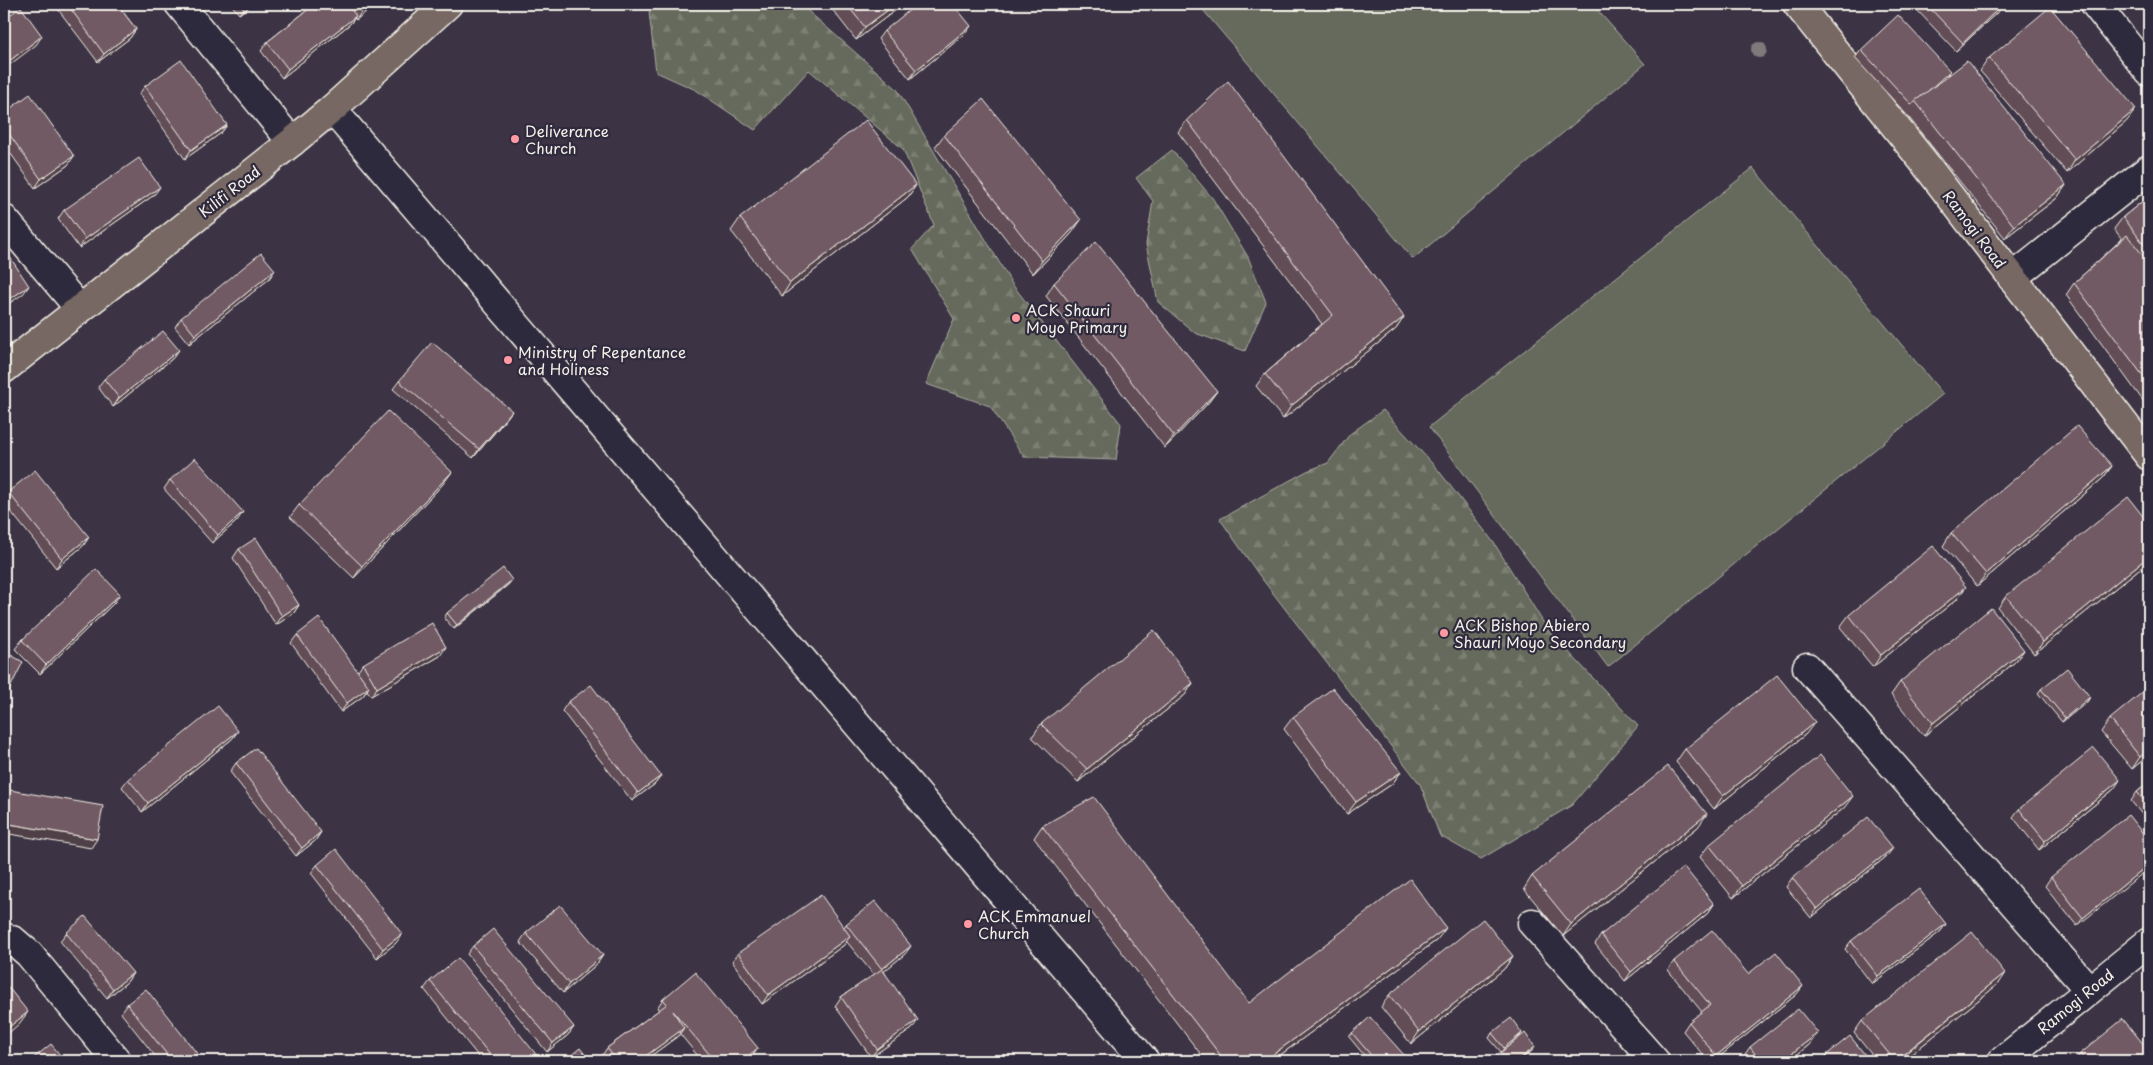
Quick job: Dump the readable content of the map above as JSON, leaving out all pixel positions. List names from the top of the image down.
{
  "streets": {
    "main road": ["Kilifi Road", "Ramogi Road"]
  },
  "places": [
    "Deliverance Church",
    "ACK Shauri Moyo Primary",
    "Ministry of Repentance and Holiness",
    "ACK Bishop Abiero Shauri Moyo Secondary",
    "ACK Emmanuel Church"
  ]
}
